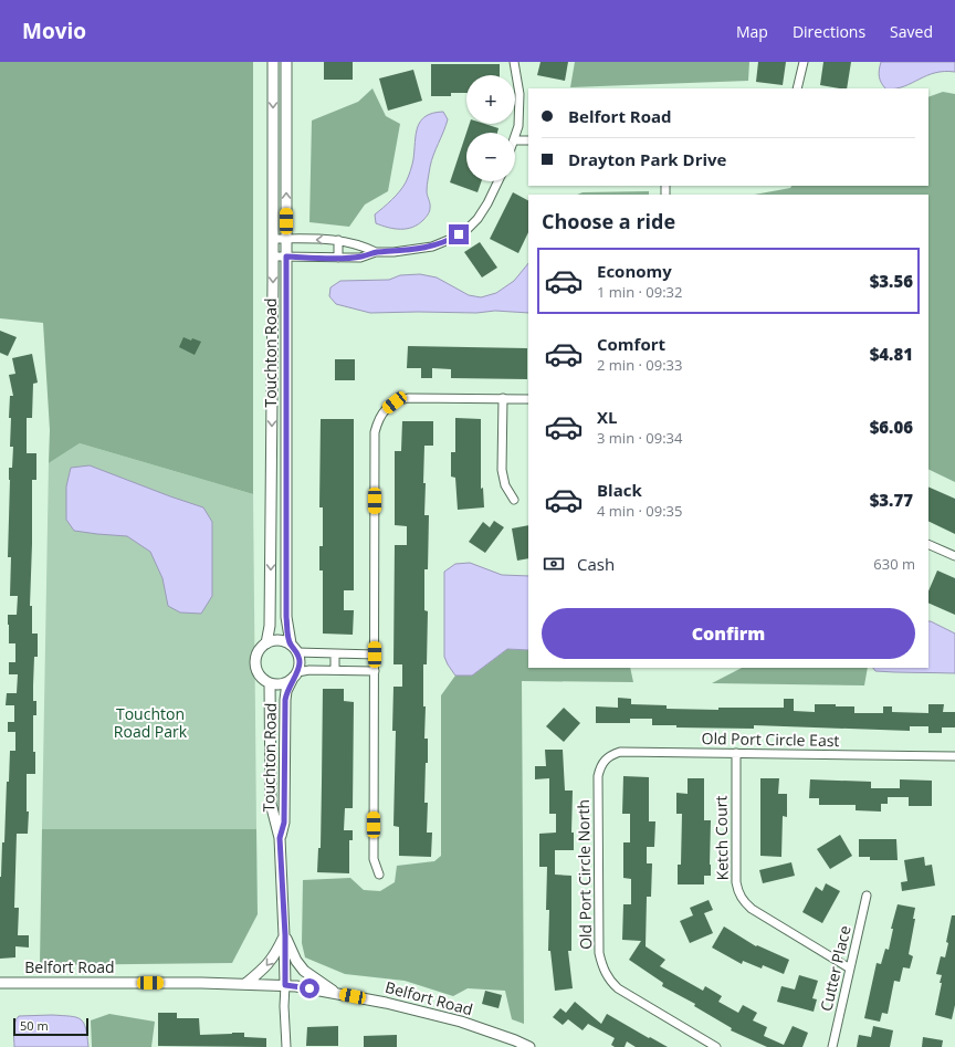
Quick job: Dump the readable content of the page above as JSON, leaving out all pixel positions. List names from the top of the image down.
{
  "streets": {
    "street": [
      "Touchton Road",
      "Old Port Circle East",
      "Ketch Court",
      "Old Port Circle North",
      "Belfort Road",
      "Cutter Place"
    ]
  },
  "crossings": [
    ["Touchton Road", "Belfort Road"],
    ["Old Port Circle East", "Ketch Court"],
    ["Old Port Circle East", "Old Port Circle North"],
    ["Ketch Court", "Cutter Place"]
  ],
  "parks": ["Touchton Road Park"],
  "scale_bar": "50 m",
  "page": {
    "header": "Movio",
    "nav": ["Map", "Directions", "Saved"],
    "map_buttons": ["+", "−"],
    "banner": ["Belfort Road", "Drayton Park Drive"],
    "heading": "Choose a ride",
    "list": [
      {
        "name": "Economy",
        "note": "1 min · 09:32",
        "value": "$3.56"
      },
      {
        "name": "Comfort",
        "note": "2 min · 09:33",
        "value": "$4.81"
      },
      {
        "name": "XL",
        "note": "3 min · 09:34",
        "value": "$6.06"
      },
      {
        "name": "Black",
        "note": "4 min · 09:35",
        "value": "$3.77"
      }
    ],
    "pay": ["Cash", "630 m"],
    "buttons": "Confirm",
    "scale": "50 m"
  }
}
